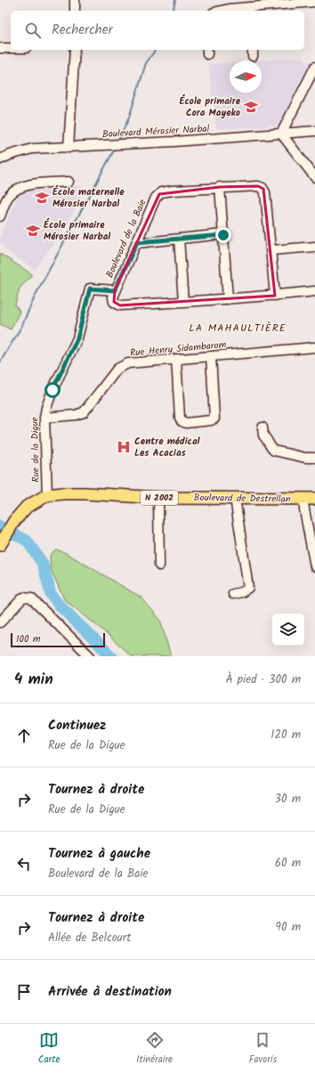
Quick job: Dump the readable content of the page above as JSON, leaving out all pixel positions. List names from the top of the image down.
{
  "streets": {
    "main road": ["N 2002", "Boulevard de Destrellan"],
    "street": [
      "Boulevard Mérosier Narbal",
      "Boulevard de la Baie",
      "Rue Henry Sidambarom",
      "Rue de la Digue"
    ]
  },
  "crossings": [
    ["Boulevard de la Baie", "Rue de la Digue"],
    ["Rue Henry Sidambarom", "Rue de la Digue"],
    ["Rue de la Digue", "Boulevard de Destrellan"]
  ],
  "districts": ["LA MAHAULTIÈRE"],
  "places": {
    "school or university": ["École primaire Cora Mayeko", "École maternelle Mérosier Narbal", "École primaire Mérosier Narbal"],
    "hospital": ["Centre médical Les Acacias"]
  },
  "scale_bar": "100 m",
  "north": "right",
  "page": {
    "search": "Rechercher",
    "scale": "100 m",
    "heading": ["4 min", "À pied · 300 m"],
    "list": [
      ["Continuez", "Rue de la Digue", "120 m"],
      ["Tournez à droite", "Rue de la Digue", "30 m"],
      ["Tournez à gauche", "Boulevard de la Baie", "60 m"],
      ["Tournez à droite", "Allée de Belcourt", "90 m"],
      "Arrivée à destination"
    ],
    "nav": ["Carte", "Itinéraire", "Favoris"]
  }
}
